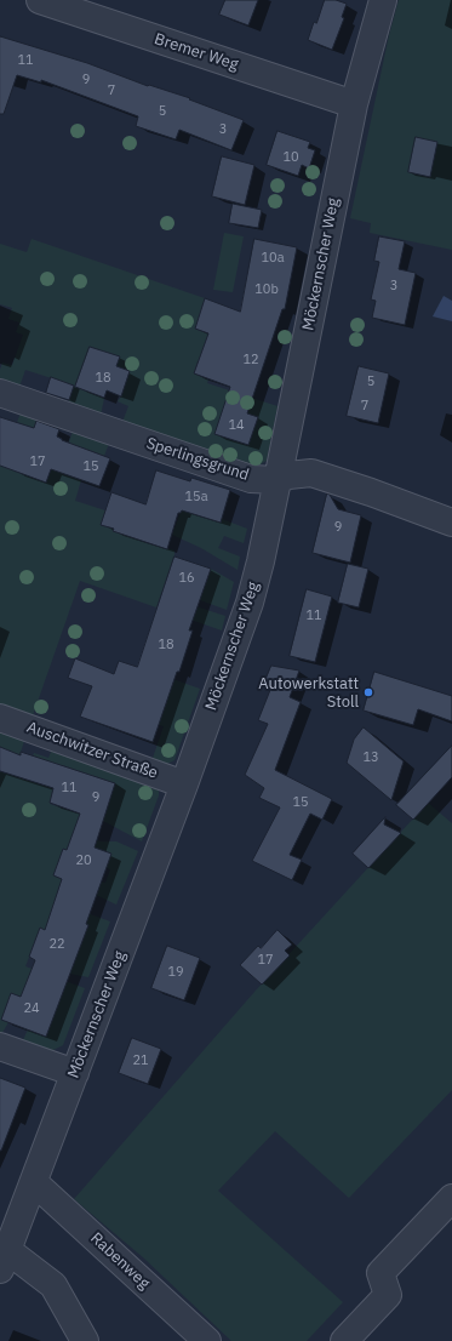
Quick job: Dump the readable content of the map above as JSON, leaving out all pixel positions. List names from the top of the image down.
{
  "streets": {
    "street": [
      "Bremer Weg",
      "Möckernscher Weg",
      "Sperlingsgrund",
      "Auschwitzer Straße",
      "Rabenweg"
    ]
  },
  "crossings": [
    ["Bremer Weg", "Möckernscher Weg"],
    ["Möckernscher Weg", "Sperlingsgrund"],
    ["Möckernscher Weg", "Auschwitzer Straße"],
    ["Möckernscher Weg", "Rabenweg"]
  ],
  "places": ["Autowerkstatt Stoll"],
  "house_numbers": [
    "11",
    "9",
    "7",
    "5",
    "3",
    "10",
    "10a",
    "3",
    "10b",
    "12",
    "18",
    "5",
    "7",
    "14",
    "17",
    "15",
    "15a",
    "9",
    "16",
    "11",
    "18",
    "13",
    "11",
    "9",
    "15",
    "20",
    "22",
    "17",
    "19",
    "24",
    "21"
  ]
}
